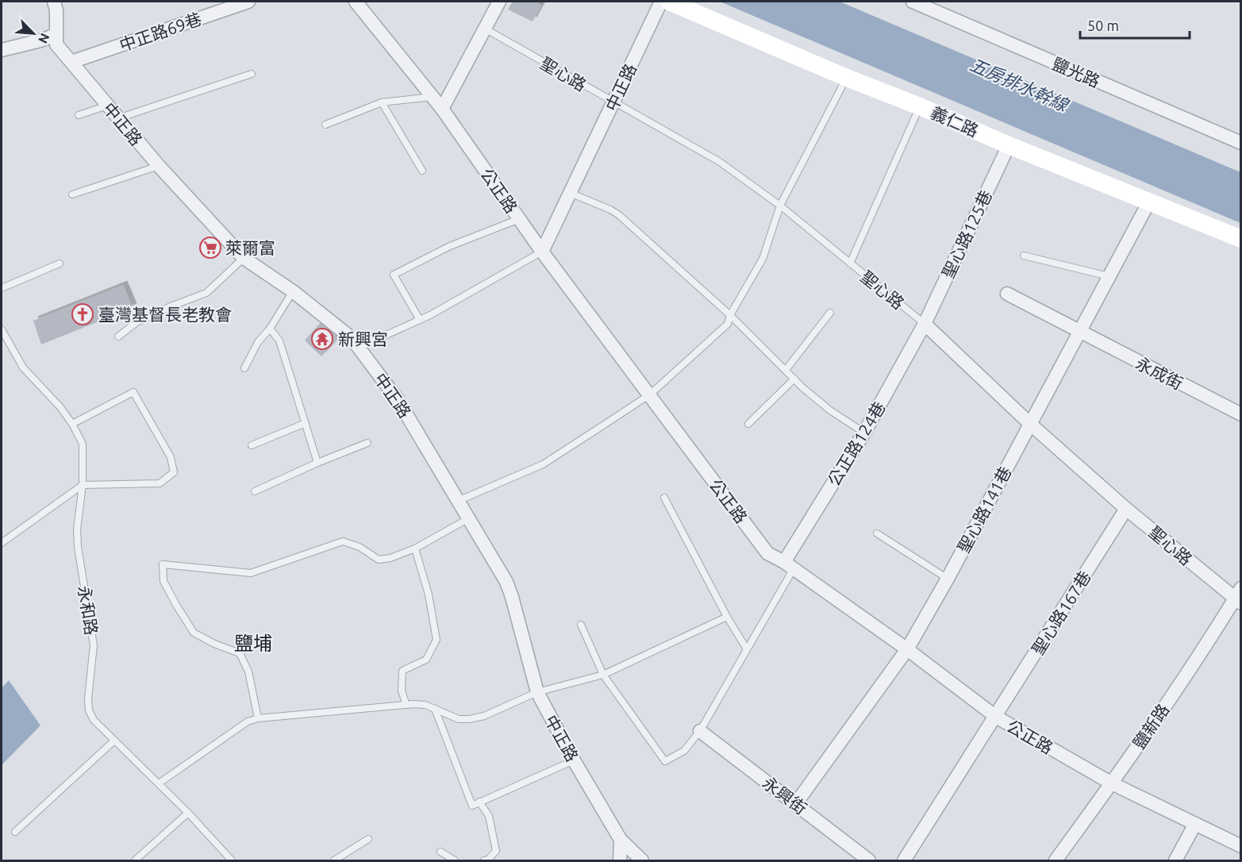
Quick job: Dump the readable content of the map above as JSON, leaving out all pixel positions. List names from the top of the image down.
{
  "streets": {
    "street": [
      "中正路69巷",
      "鹽光路",
      "聖心路",
      "中正路",
      "義仁路",
      "公正路",
      "聖心路125巷",
      "永成街",
      "公正路124巷",
      "聖心路141巷",
      "聖心路167巷",
      "鹽新路",
      "永興街"
    ],
    "lane": ["永和路"]
  },
  "crossings": [
    ["中正路69巷", "中正路"],
    ["聖心路", "中正路"],
    ["聖心路", "聖心路125巷"],
    ["聖心路", "公正路124巷"],
    ["聖心路", "聖心路141巷"],
    ["聖心路", "聖心路167巷"],
    ["聖心路", "鹽新路"],
    ["中正路", "公正路"],
    ["義仁路", "聖心路125巷"],
    ["義仁路", "聖心路141巷"],
    ["公正路", "公正路124巷"],
    ["公正路", "聖心路141巷"],
    ["公正路", "聖心路167巷"],
    ["公正路", "鹽新路"],
    ["聖心路125巷", "公正路124巷"],
    ["永成街", "聖心路141巷"],
    ["聖心路141巷", "永興街"]
  ],
  "districts": ["鹽埔"],
  "water": ["五房排水幹線"],
  "places": {
    "supermarket": ["萊爾富"],
    "church": ["臺灣基督長老教會"],
    "temple": ["新興宮"]
  },
  "scale_bar": "50 m",
  "north": "bottom right"
}
